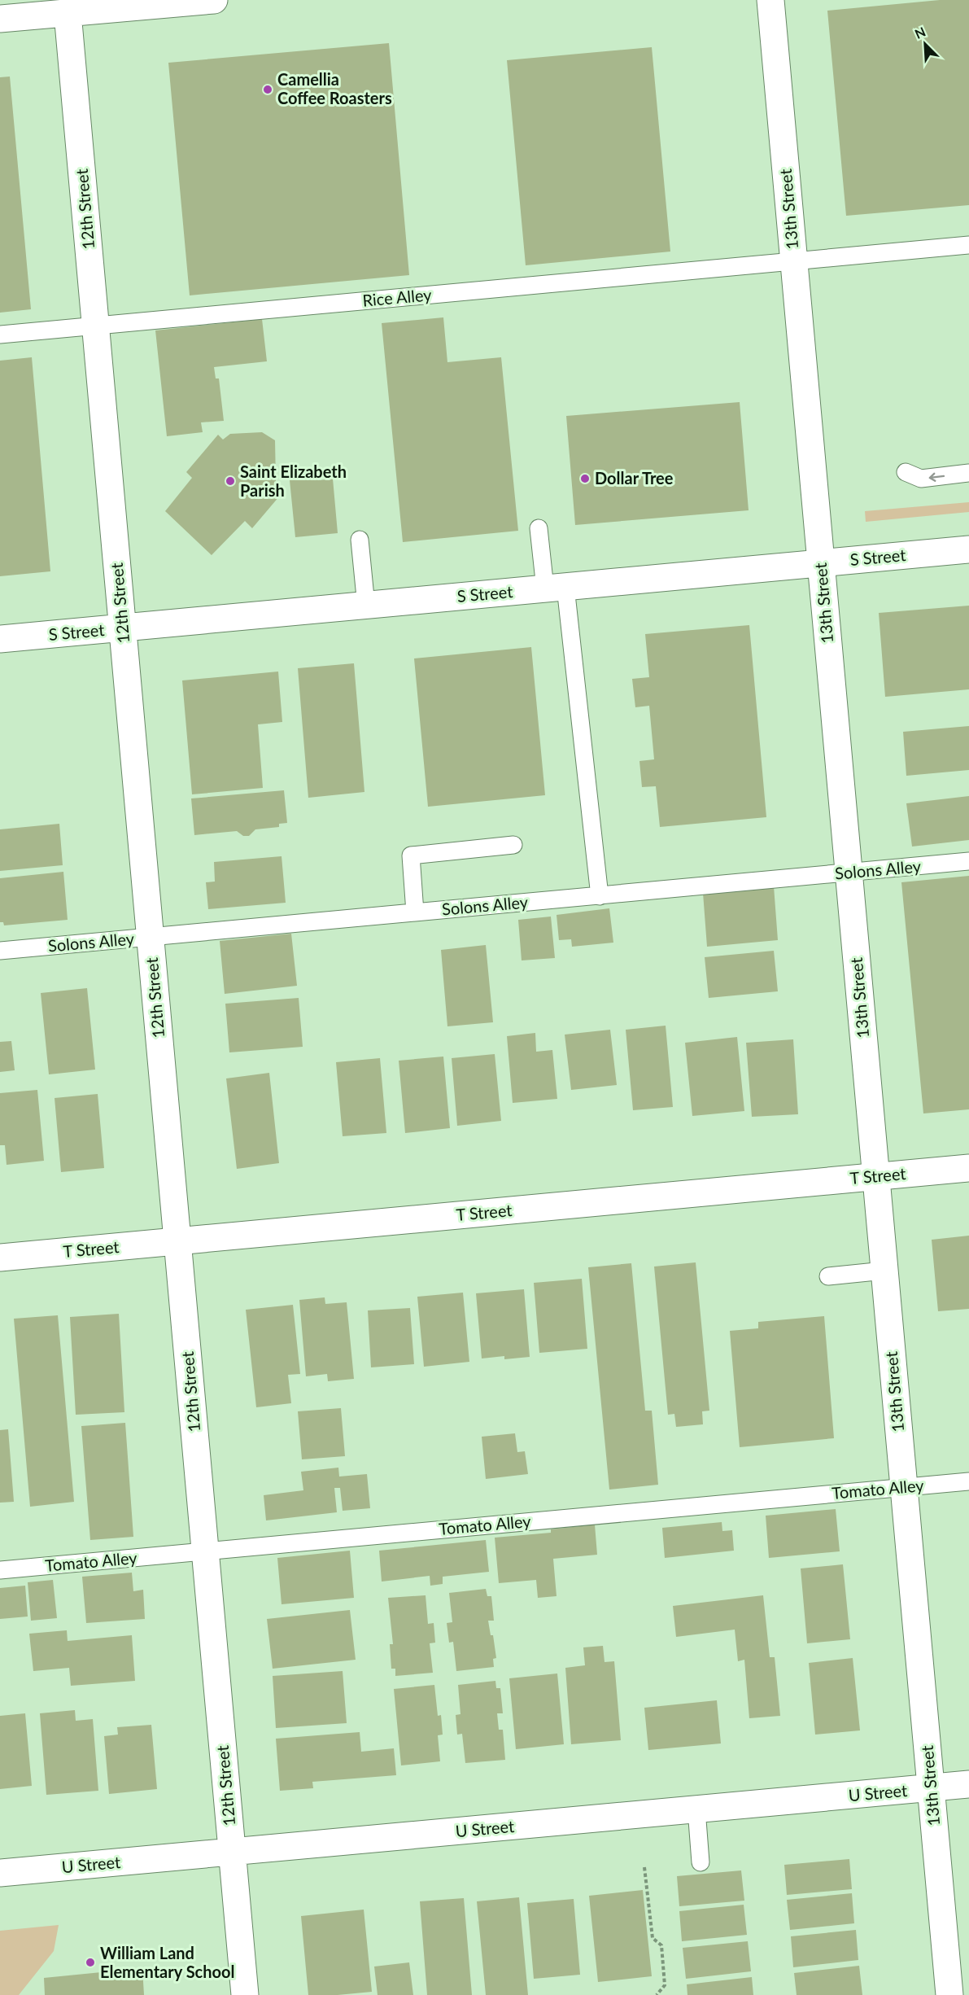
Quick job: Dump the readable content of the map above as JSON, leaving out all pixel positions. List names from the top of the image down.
{
  "streets": {
    "street": [
      "12th Street",
      "13th Street",
      "S Street",
      "T Street",
      "U Street"
    ],
    "lane": ["Rice Alley", "Solons Alley", "Tomato Alley"]
  },
  "crossings": [
    ["12th Street", "Rice Alley"],
    ["12th Street", "S Street"],
    ["12th Street", "Solons Alley"],
    ["12th Street", "T Street"],
    ["12th Street", "Tomato Alley"],
    ["12th Street", "U Street"],
    ["13th Street", "Rice Alley"],
    ["13th Street", "S Street"],
    ["13th Street", "Solons Alley"],
    ["13th Street", "T Street"],
    ["13th Street", "Tomato Alley"],
    ["13th Street", "U Street"]
  ],
  "places": [
    "Camellia Coffee Roasters",
    "Dollar Tree",
    "Saint Elizabeth Parish",
    "William Land Elementary School"
  ],
  "north": "top left"
}
